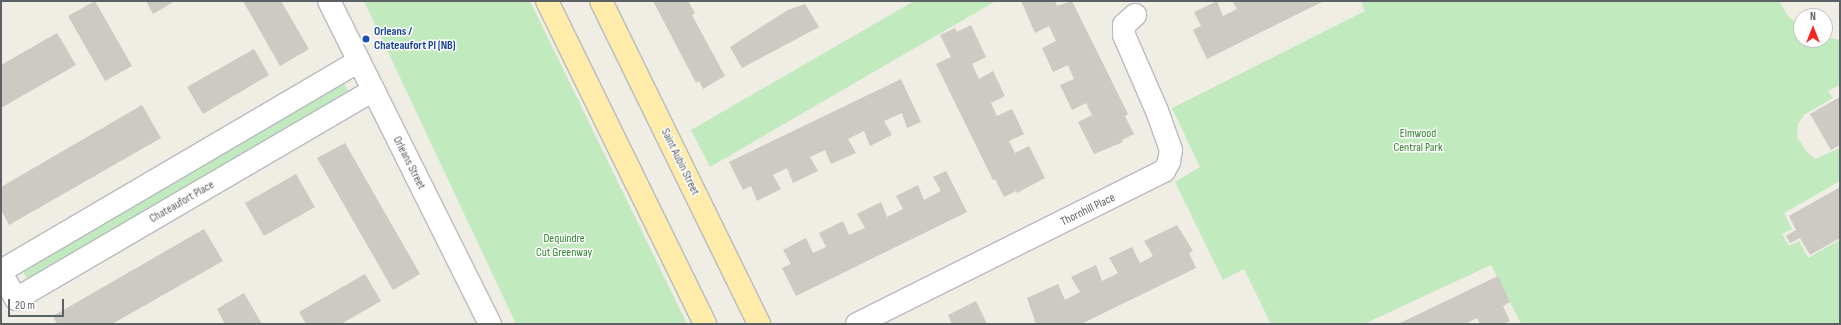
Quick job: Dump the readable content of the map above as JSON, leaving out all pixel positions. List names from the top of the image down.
{
  "streets": {
    "main road": ["Saint Aubin Street"],
    "street": ["Orleans Street", "Chateaufort Place", "Thornhill Place"]
  },
  "crossings": [
    ["Orleans Street", "Chateaufort Place"]
  ],
  "parks": ["Elmwood Central Park", "Dequindre Cut Greenway"],
  "places": ["Orleans / Chateaufort Pl (NB)"],
  "scale_bar": "20 m",
  "north": "top"
}
